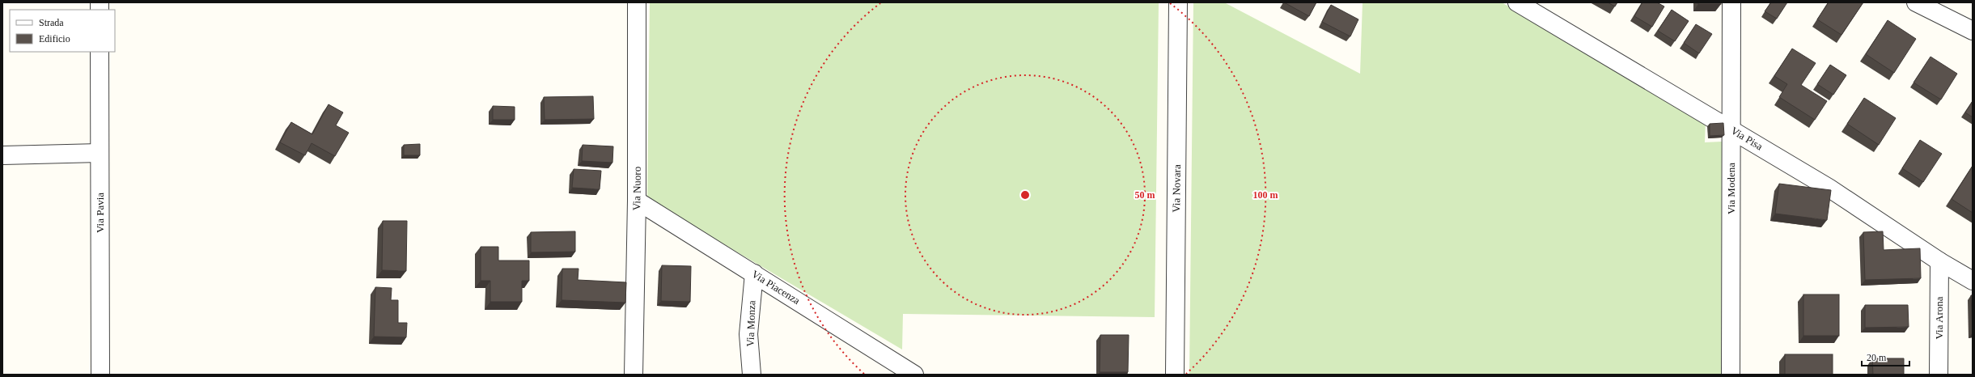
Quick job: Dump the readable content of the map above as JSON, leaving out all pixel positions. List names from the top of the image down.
{
  "streets": {
    "street": [
      "Via Pisa",
      "Via Nuoro",
      "Via Novara",
      "Via Modena",
      "Via Pavia",
      "Via Piacenza",
      "Via Arona",
      "Via Monza"
    ]
  },
  "crossings": [
    ["Via Pisa", "Via Modena"],
    ["Via Pisa", "Via Arona"],
    ["Via Nuoro", "Via Piacenza"],
    ["Via Piacenza", "Via Monza"]
  ],
  "legend": ["Strada", "Edificio"],
  "scale_bar": "20 m",
  "rings": ["50 m", "100 m"]
}
